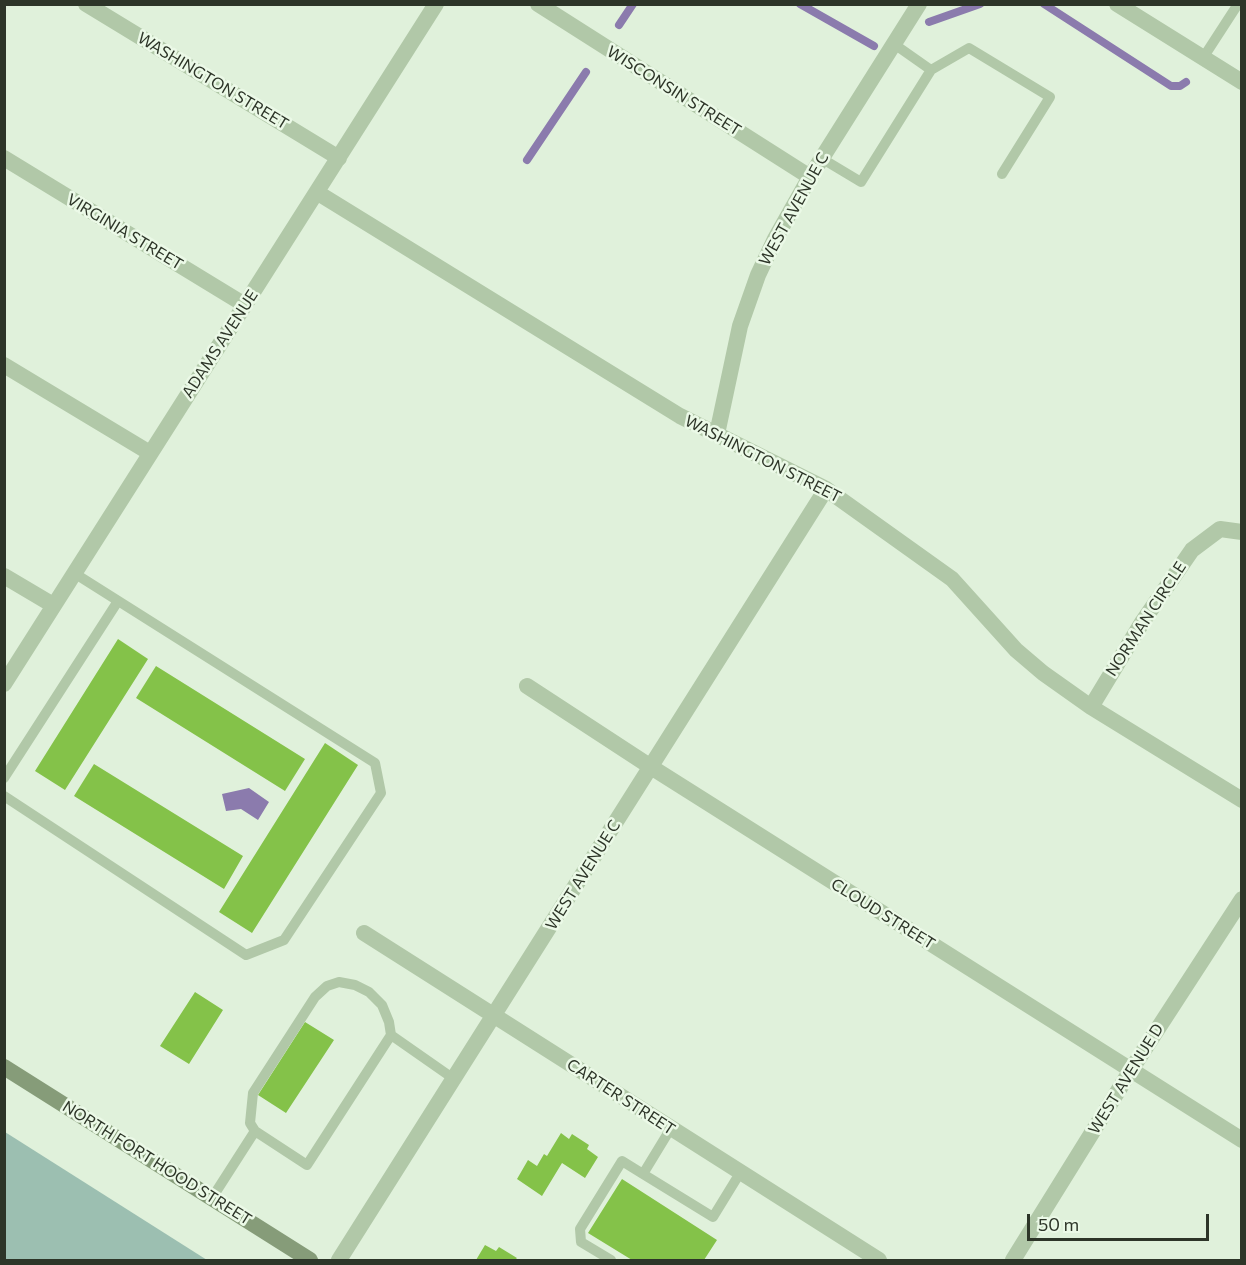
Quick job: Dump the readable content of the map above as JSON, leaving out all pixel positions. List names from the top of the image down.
{
  "streets": {
    "main road": ["NORTH FORT HOOD STREET"],
    "street": [
      "WASHINGTON STREET",
      "WISCONSIN STREET",
      "WEST AVENUE C",
      "VIRGINIA STREET",
      "ADAMS AVENUE",
      "NORMAN CIRCLE",
      "CLOUD STREET",
      "WEST AVENUE D",
      "CARTER STREET"
    ]
  },
  "crossings": [
    ["WASHINGTON STREET", "WEST AVENUE C"],
    ["WASHINGTON STREET", "ADAMS AVENUE"],
    ["WASHINGTON STREET", "NORMAN CIRCLE"],
    ["WISCONSIN STREET", "WEST AVENUE C"],
    ["WEST AVENUE C", "CLOUD STREET"],
    ["WEST AVENUE C", "CARTER STREET"],
    ["VIRGINIA STREET", "ADAMS AVENUE"],
    ["CLOUD STREET", "WEST AVENUE D"]
  ],
  "scale_bar": "50 m"
}
